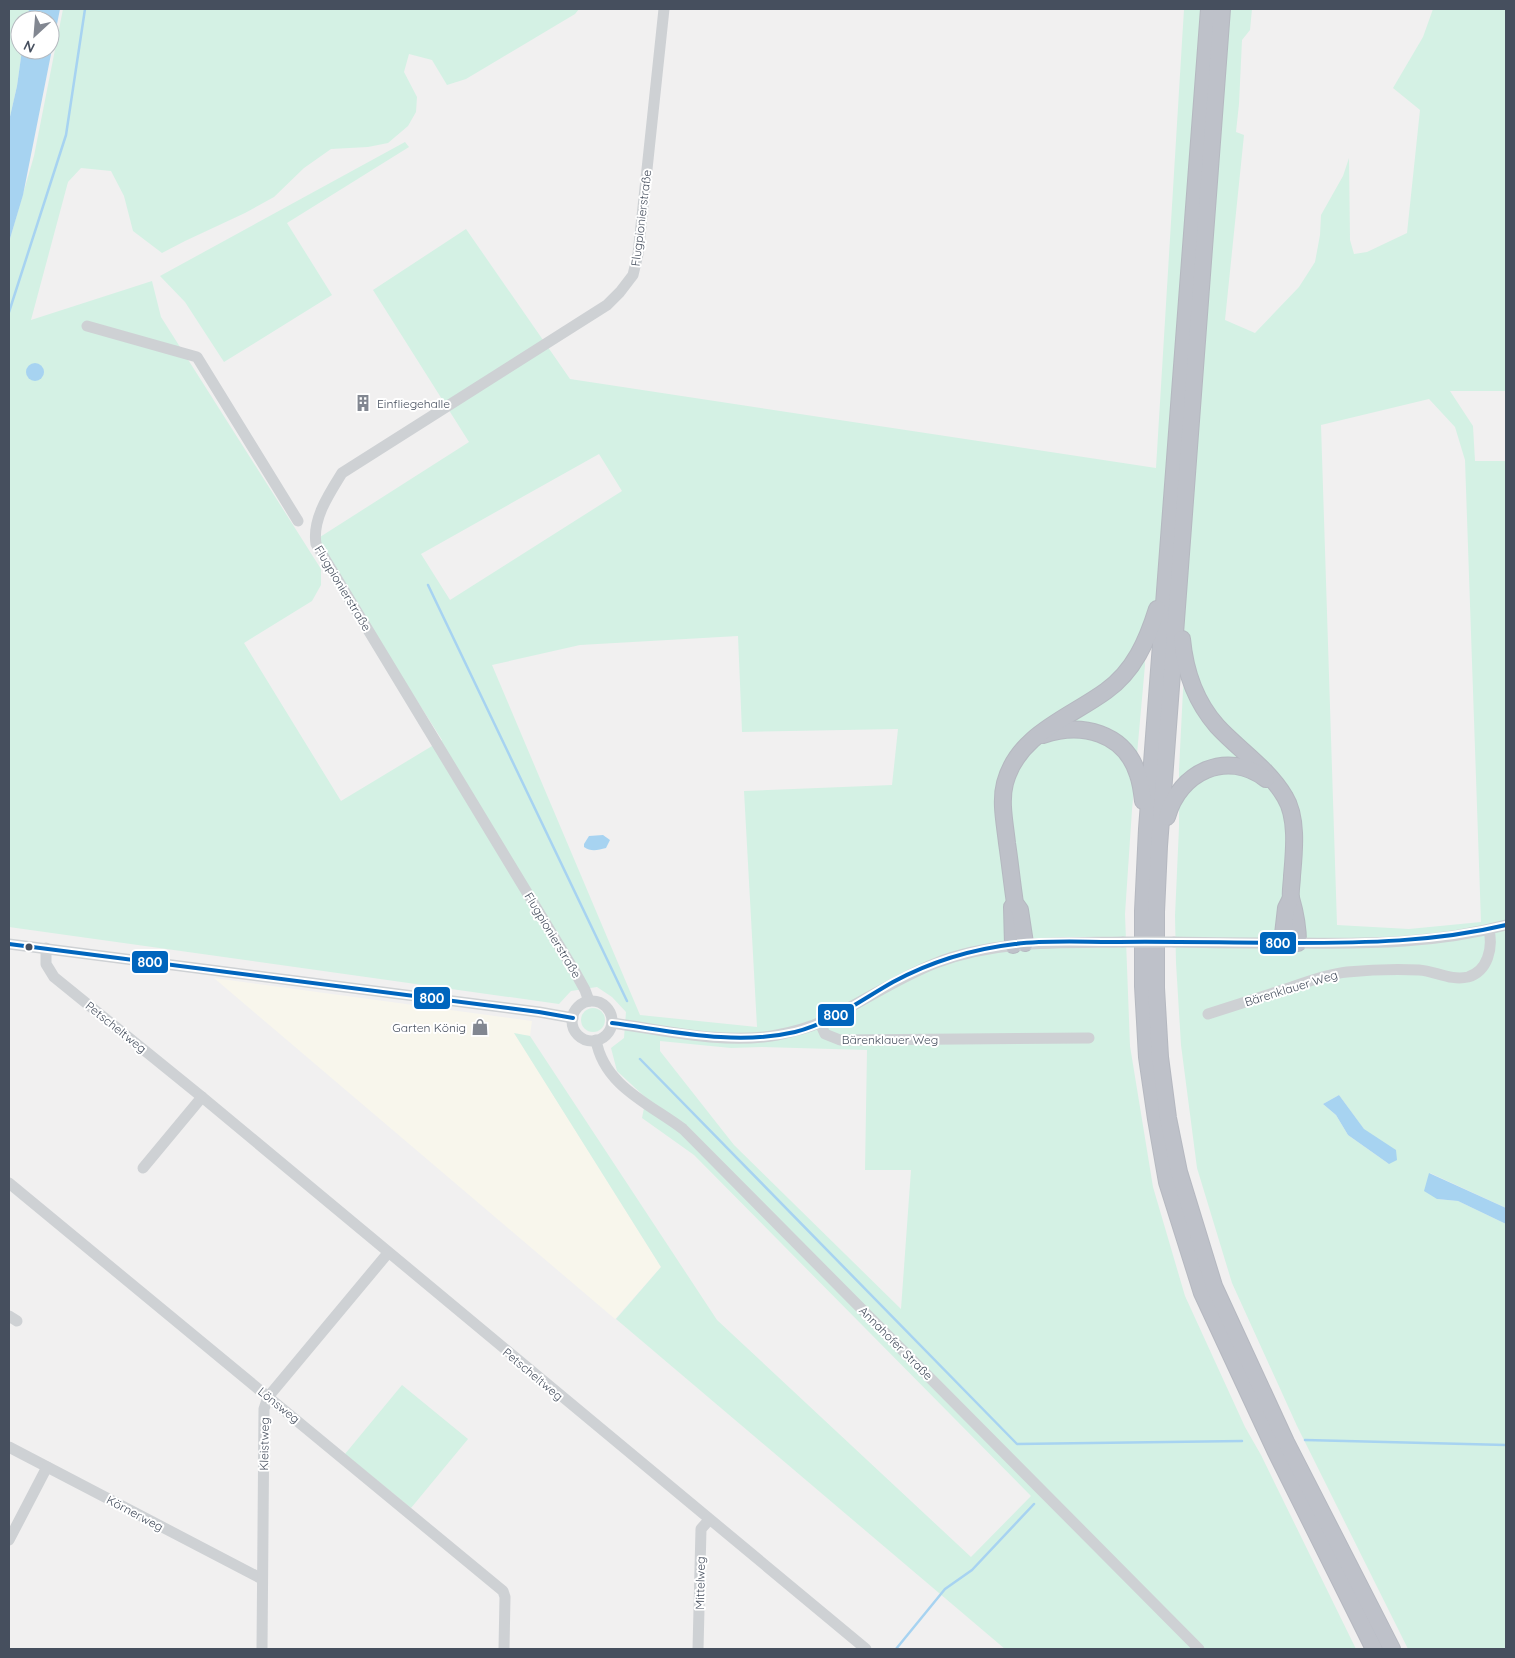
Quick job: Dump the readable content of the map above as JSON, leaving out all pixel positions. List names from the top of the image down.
{
  "streets": {
    "street": [
      "Flugpionierstraße",
      "Bärenklauer Weg",
      "Petscheltweg",
      "Annahofer Straße",
      "Lönsweg",
      "Kleistweg",
      "Körnerweg",
      "Mittelweg"
    ]
  },
  "crossings": [
    ["Flugpionierstraße", "Bärenklauer Weg"],
    ["Flugpionierstraße", "Annahofer Straße"],
    ["Bärenklauer Weg", "Annahofer Straße"],
    ["Petscheltweg", "Mittelweg"],
    ["Lönsweg", "Kleistweg"],
    ["Kleistweg", "Körnerweg"]
  ],
  "places": {
    "building": ["Einfliegehalle"],
    "shop": ["Garten König"]
  },
  "lines": ["transit line 800"],
  "north": "bottom left"
}
